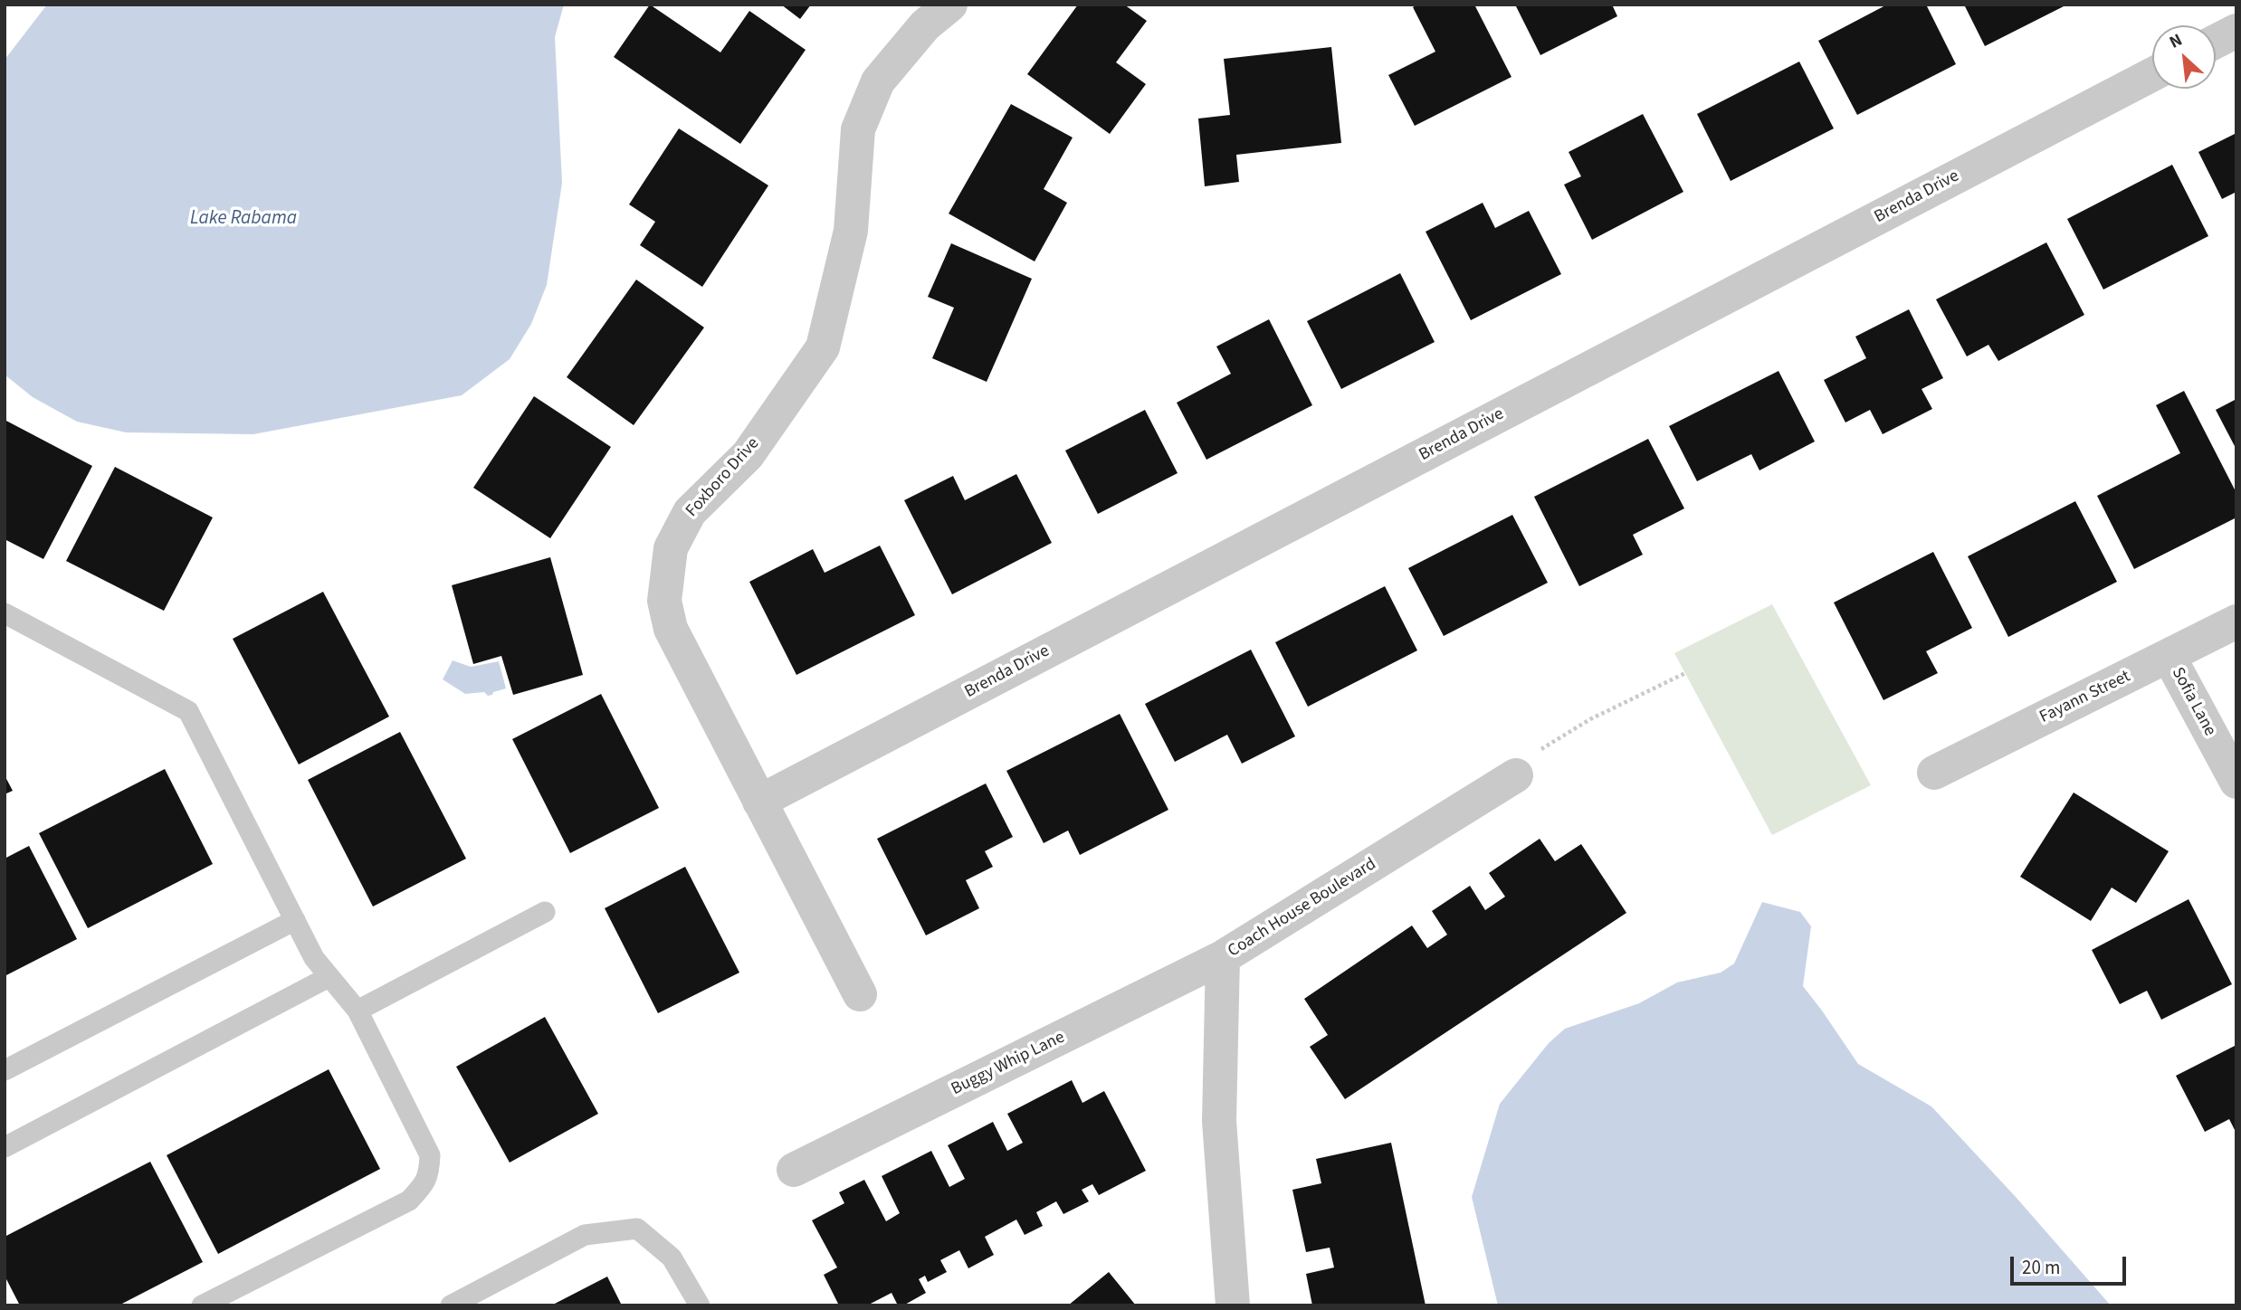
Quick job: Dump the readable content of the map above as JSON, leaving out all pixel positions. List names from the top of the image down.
{
  "streets": {
    "street": [
      "Brenda Drive",
      "Foxboro Drive",
      "Fayann Street",
      "Sofia Lane",
      "Coach House Boulevard",
      "Buggy Whip Lane"
    ]
  },
  "crossings": [
    ["Brenda Drive", "Foxboro Drive"],
    ["Fayann Street", "Sofia Lane"],
    ["Coach House Boulevard", "Buggy Whip Lane"]
  ],
  "water": ["Lake Rabama"],
  "scale_bar": "20 m",
  "north": "top left"
}
